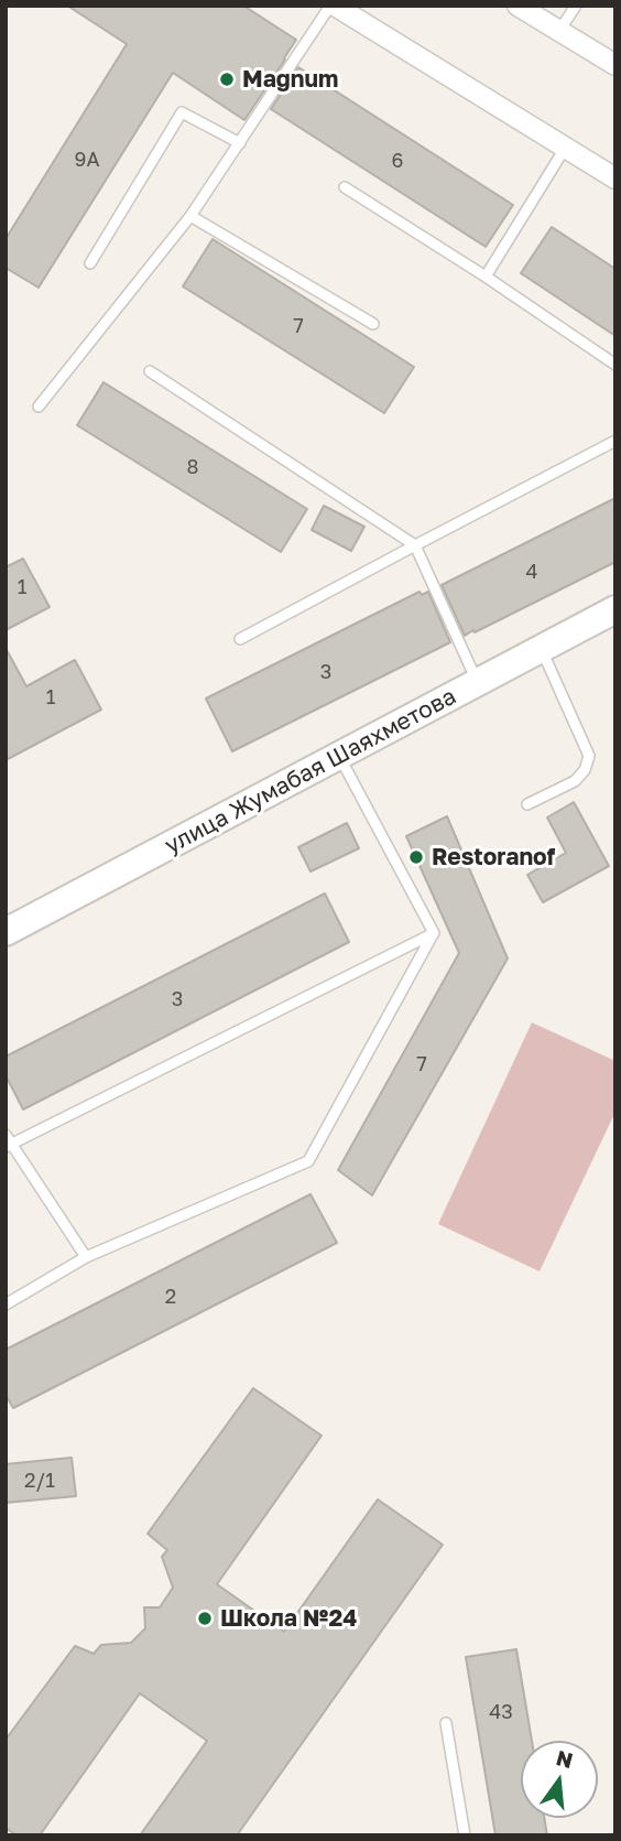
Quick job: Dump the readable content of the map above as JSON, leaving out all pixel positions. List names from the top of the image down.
{
  "streets": {
    "street": ["улица Жумабая Шаяхметова"]
  },
  "places": ["Magnum", "Restoranof", "Школа №24"],
  "house_numbers": [
    "9А",
    "6",
    "7",
    "8",
    "4",
    "1",
    "3",
    "1",
    "3",
    "7",
    "2",
    "2/1",
    "43"
  ],
  "north": "top"
}
